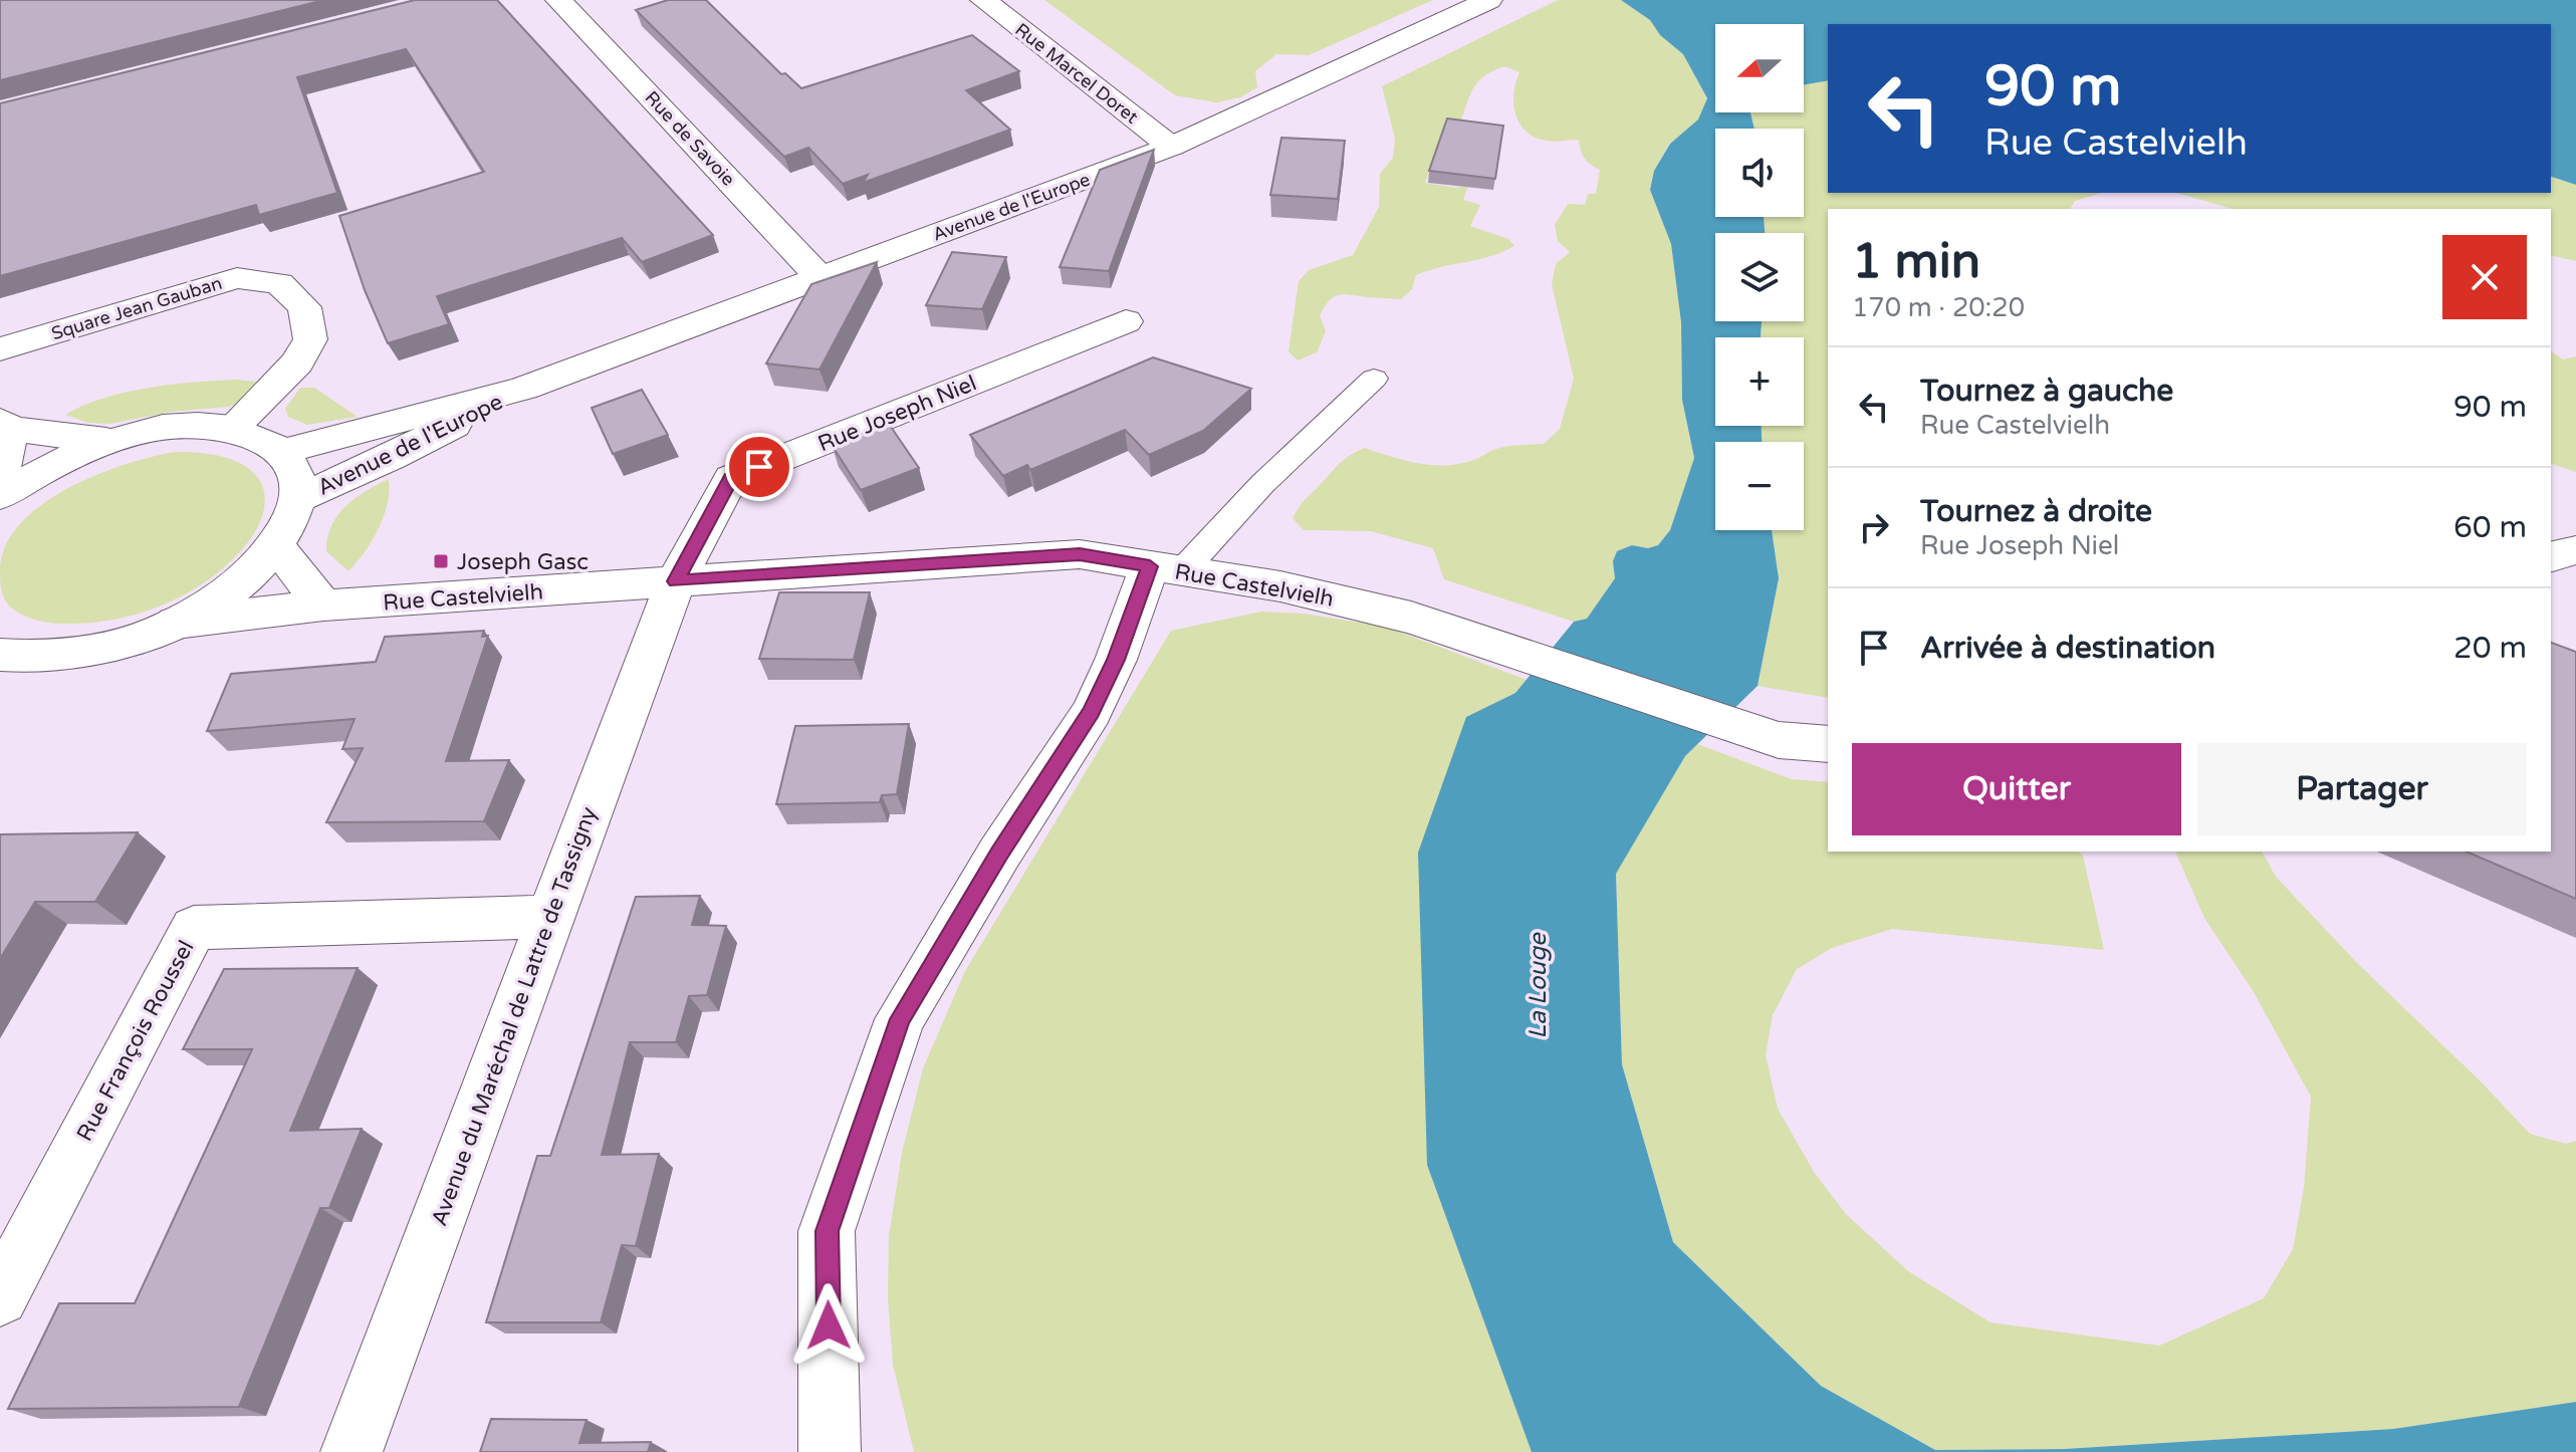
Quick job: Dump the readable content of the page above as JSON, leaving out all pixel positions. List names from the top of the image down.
{
  "streets": {
    "street": [
      "Rue Marcel Doret",
      "Rue de Savoie",
      "Avenue de l'Europe",
      "Square Jean Gauban",
      "Rue Joseph Niel",
      "Rue Castelvielh",
      "Avenue du Maréchal de Lattre de Tassigny",
      "Rue François Roussel"
    ]
  },
  "crossings": [
    ["Rue Marcel Doret", "Avenue de l'Europe"],
    ["Rue de Savoie", "Avenue de l'Europe"],
    ["Rue Joseph Niel", "Rue Castelvielh"],
    ["Rue Joseph Niel", "Avenue du Maréchal de Lattre de Tassigny"],
    ["Rue Castelvielh", "Avenue du Maréchal de Lattre de Tassigny"],
    ["Avenue du Maréchal de Lattre de Tassigny", "Rue François Roussel"]
  ],
  "water": ["La Louge"],
  "places": {
    "transit": ["Joseph Gasc"]
  },
  "north": "left",
  "page": {
    "map_buttons": ["+", "−"],
    "turn": ["90 m", "Rue Castelvielh"],
    "heading": ["1 min", "170 m · 20:20"],
    "list": [
      {
        "name": "Tournez à gauche",
        "note": "Rue Castelvielh",
        "value": "90 m"
      },
      {
        "name": "Tournez à droite",
        "note": "Rue Joseph Niel",
        "value": "60 m"
      },
      {
        "name": "Arrivée à destination",
        "value": "20 m"
      }
    ],
    "buttons": ["Quitter", "Partager"]
  }
}
